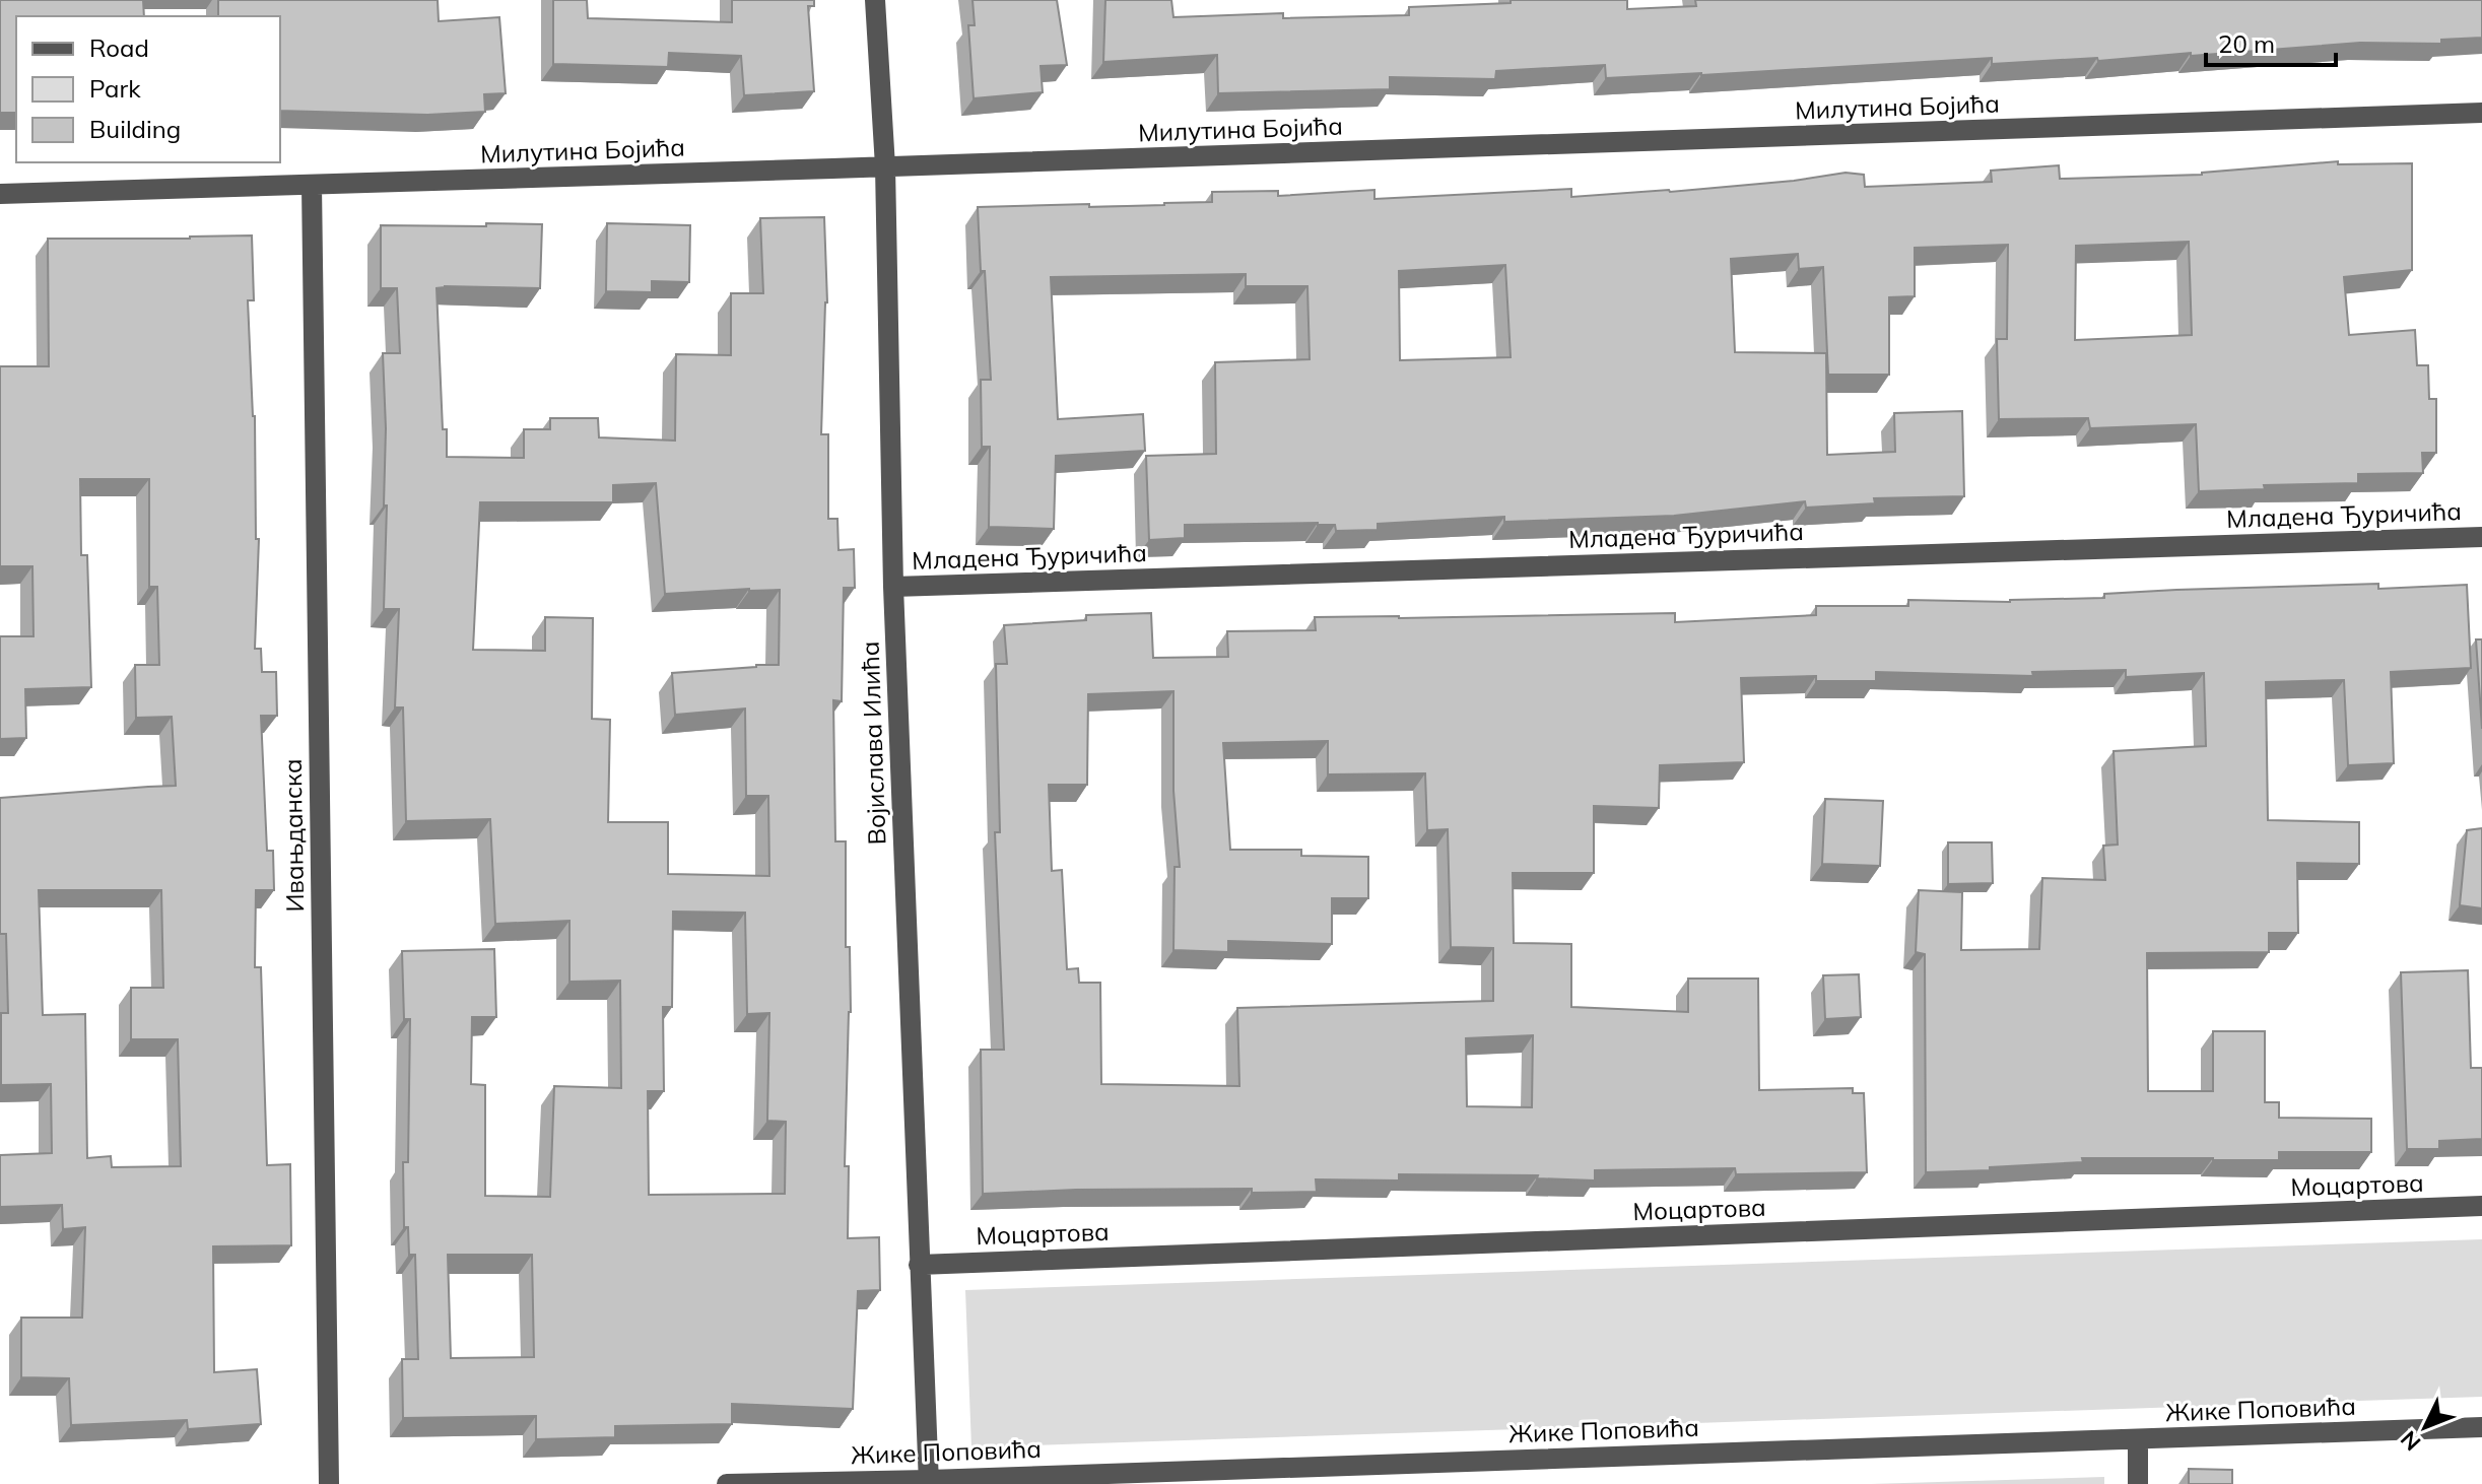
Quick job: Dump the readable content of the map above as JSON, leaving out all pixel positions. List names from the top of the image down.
{
  "streets": {
    "street": [
      "Милутина Бојића",
      "Младена Ђуричића",
      "Војислава Илића",
      "Ивањданска",
      "Моцартова",
      "Жике Поповића"
    ]
  },
  "crossings": [
    ["Милутина Бојића", "Војислава Илића"],
    ["Милутина Бојића", "Ивањданска"],
    ["Младена Ђуричића", "Војислава Илића"],
    ["Војислава Илића", "Моцартова"],
    ["Војислава Илића", "Жике Поповића"]
  ],
  "legend": ["Road", "Park", "Building"],
  "scale_bar": "20 m",
  "north": "bottom left"
}
